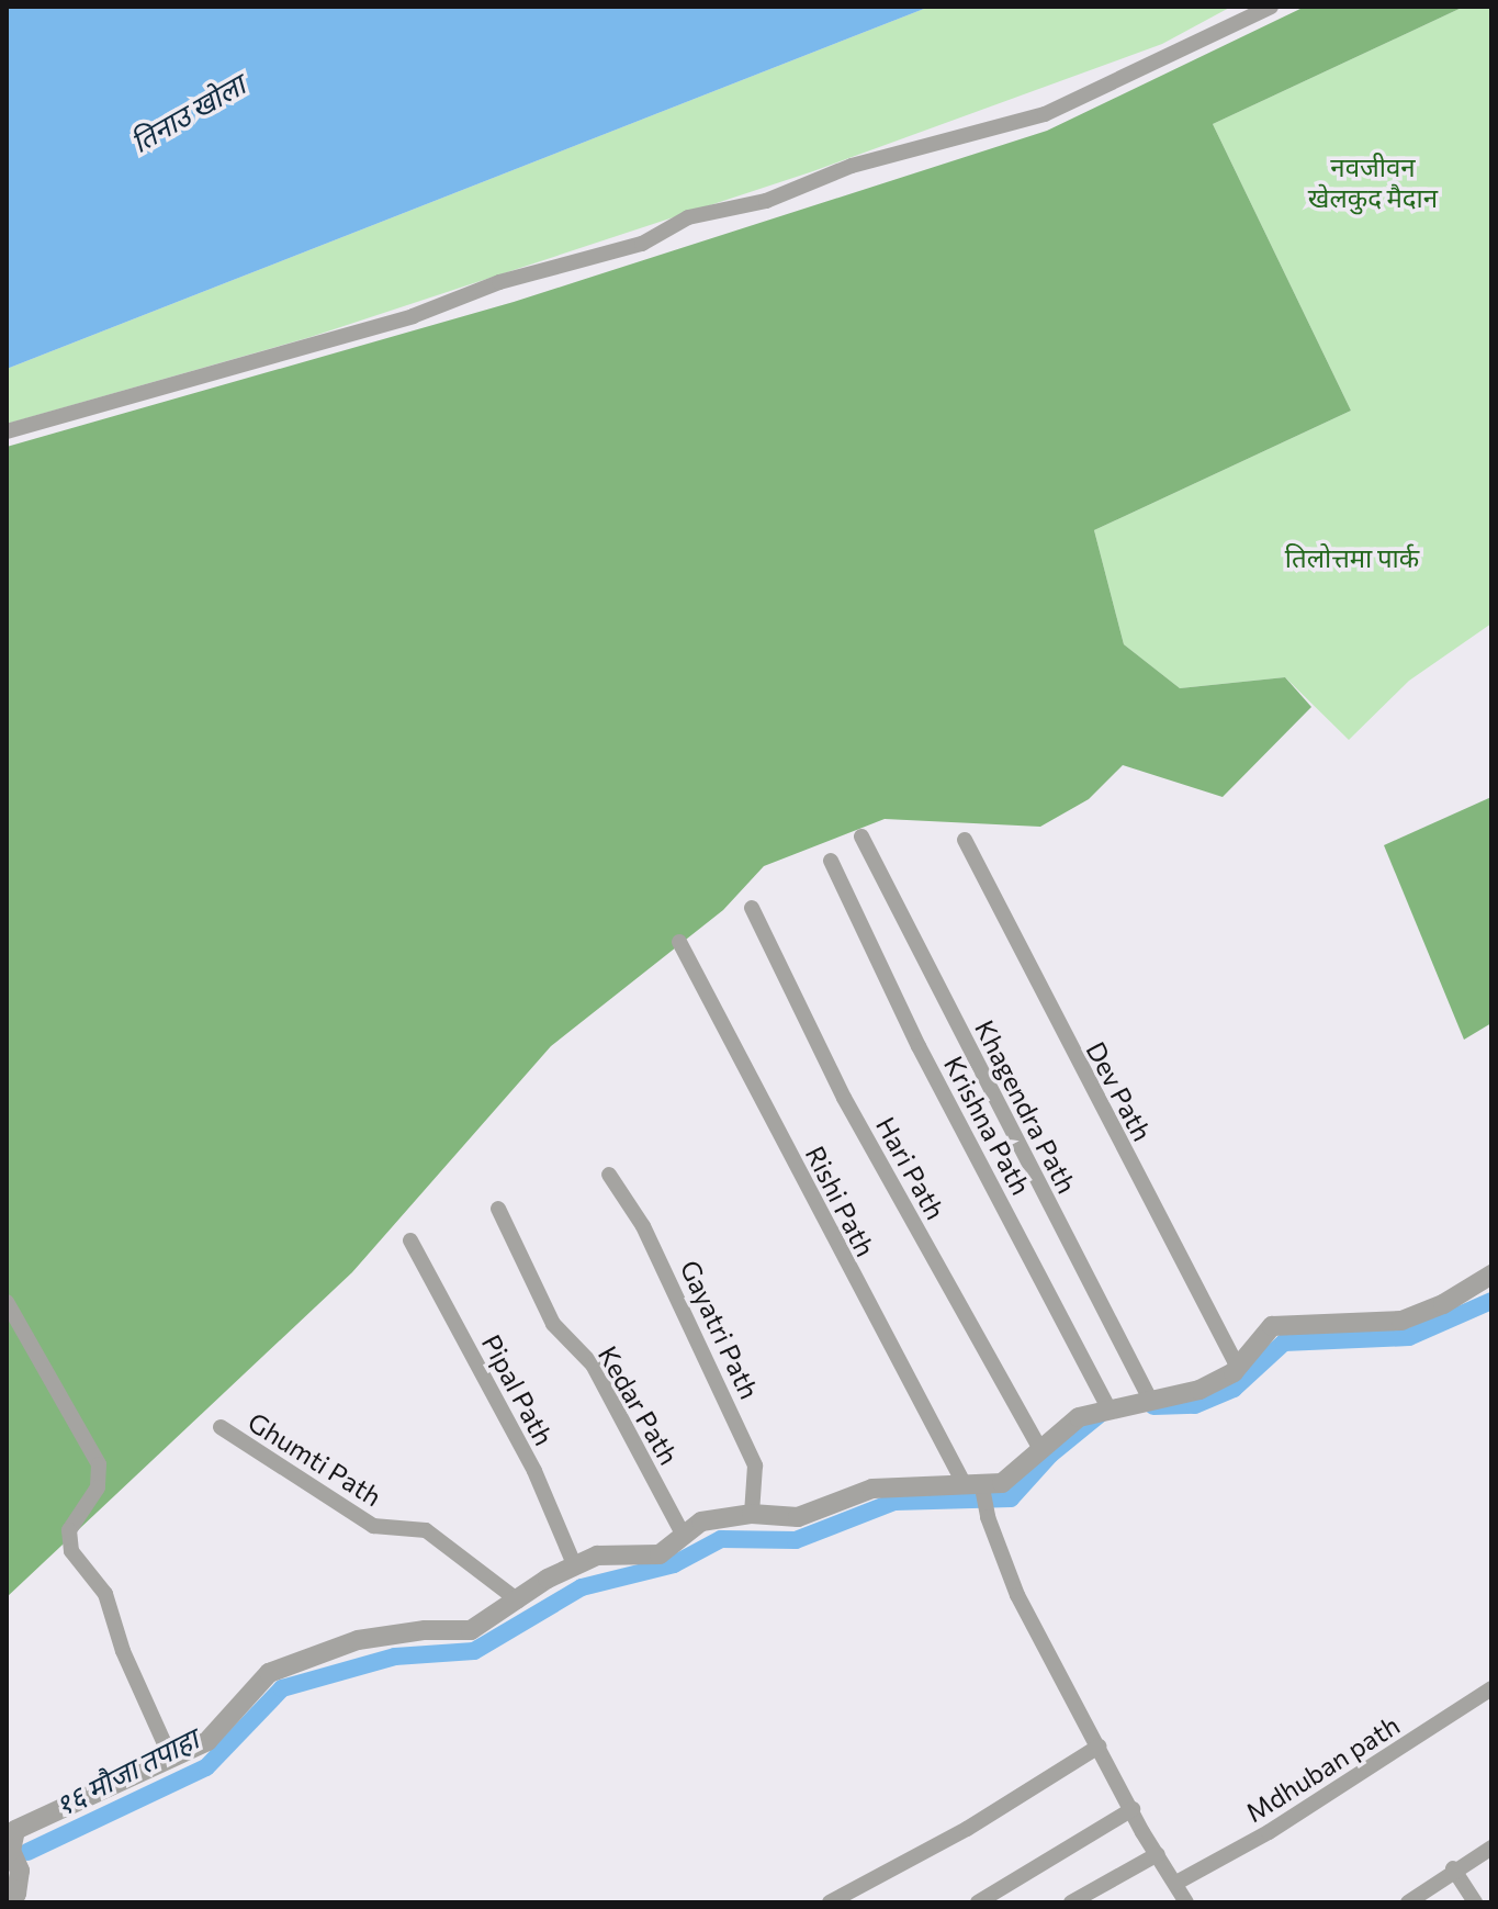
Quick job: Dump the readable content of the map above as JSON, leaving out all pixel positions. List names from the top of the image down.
{
  "streets": {
    "street": [
      "Dev Path",
      "Khagendra Path",
      "Krishna Path",
      "Hari Path",
      "Rishi Path",
      "Gayatri Path",
      "Pipal Path",
      "Kedar Path",
      "Ghumti Path",
      "Mdhuban path"
    ]
  },
  "crossings": [
    ["Rishi Path", "Mdhuban path"]
  ],
  "water": ["तिनाउ खोला", "१६ मौजा तपाहा"],
  "parks": ["नवजीवन खेलकुद मैदान", "तिलोत्तमा पार्क"]
}
